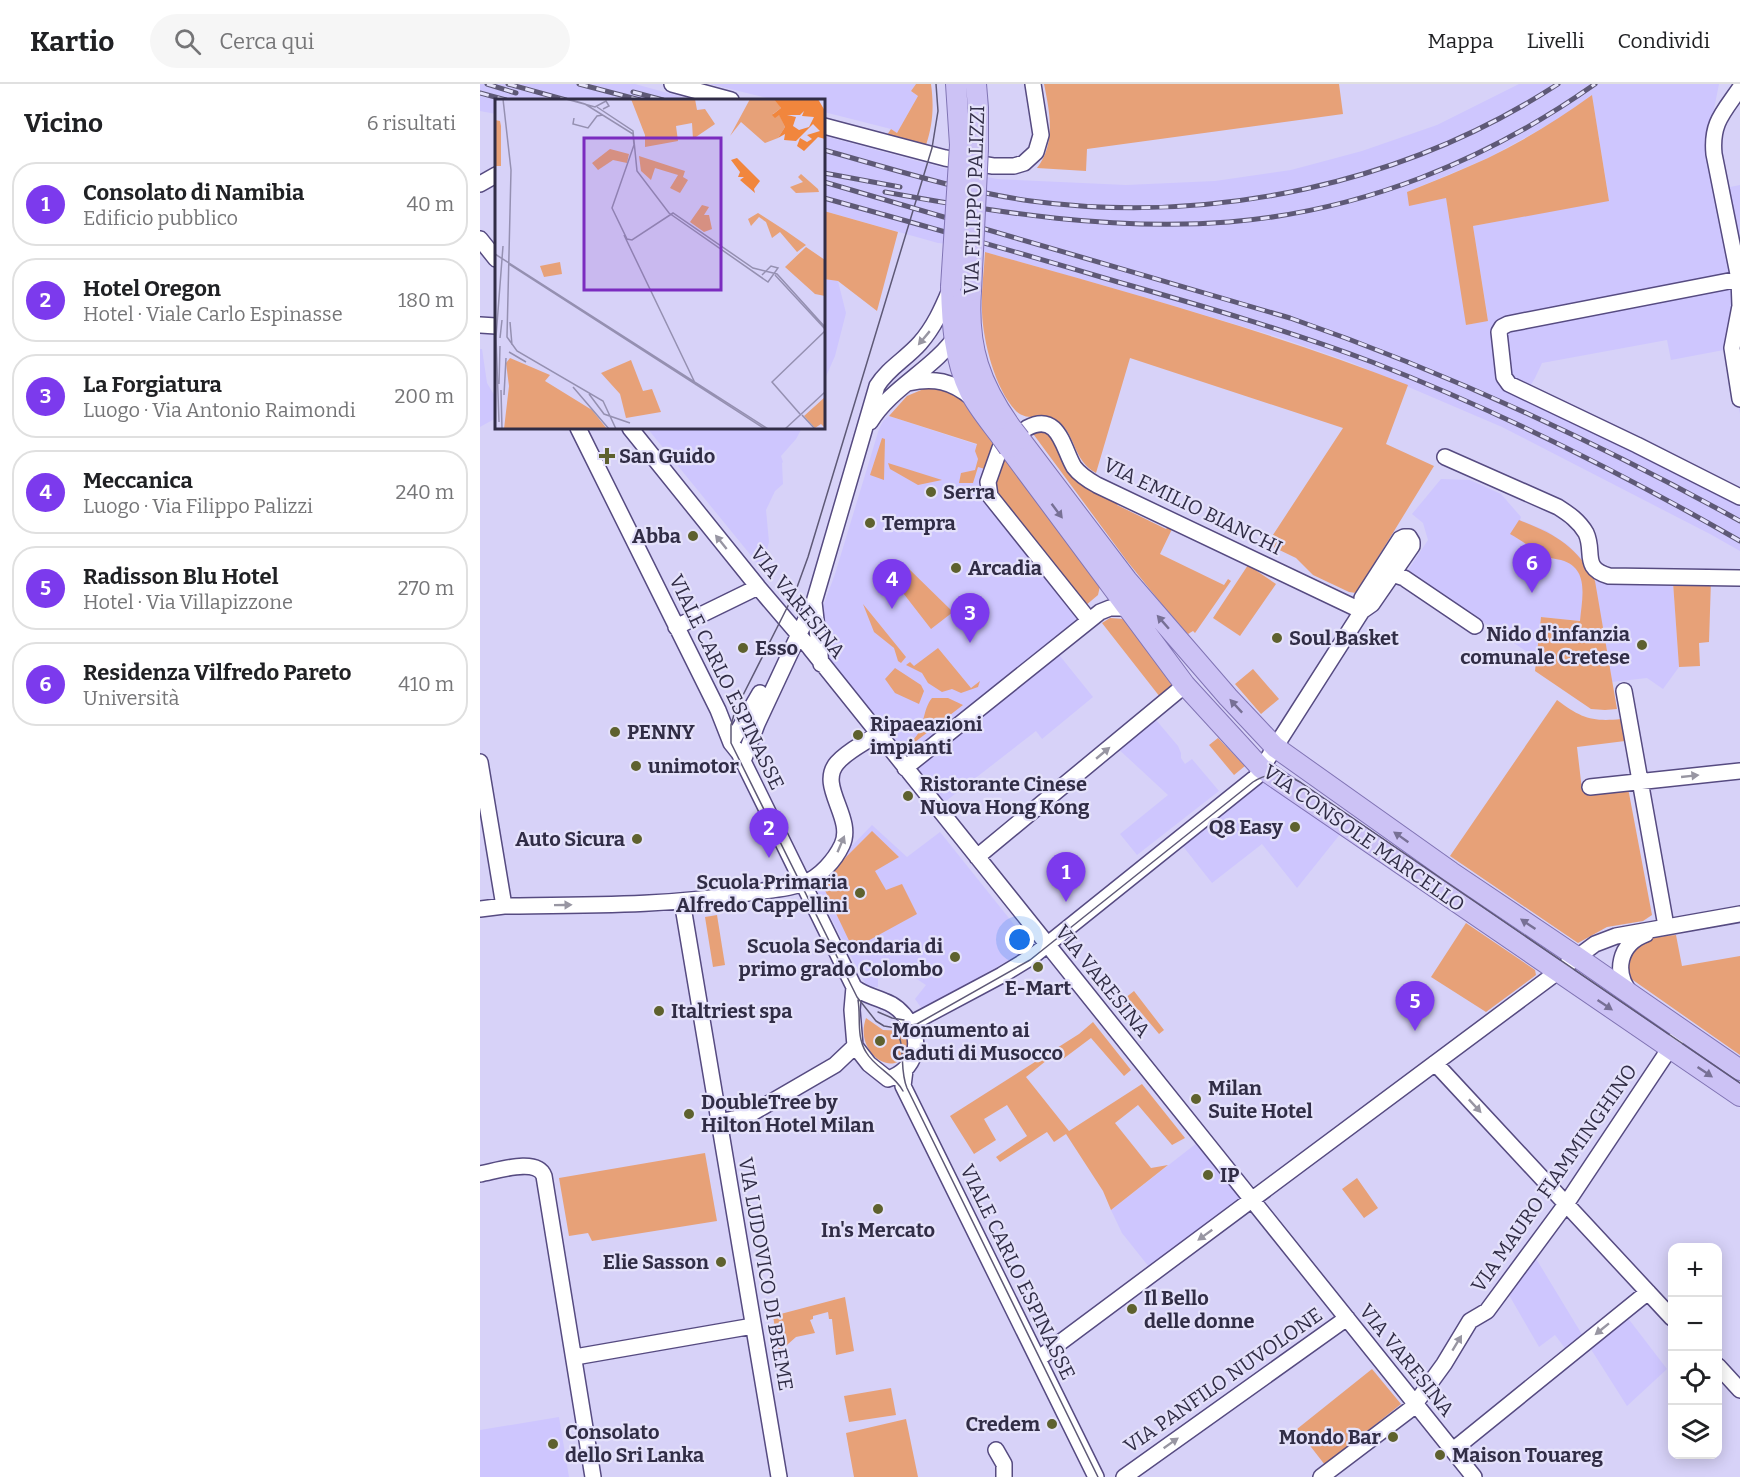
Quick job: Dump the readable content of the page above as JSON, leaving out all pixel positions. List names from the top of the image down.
{
  "streets": {
    "main road": ["VIA FILIPPO PALIZZI", "VIA CONSOLE MARCELLO"],
    "street": [
      "VIA EMILIO BIANCHI",
      "VIA VARESINA",
      "VIALE CARLO ESPINASSE",
      "VIA MAURO FIAMMINGHINO",
      "VIA LUDOVICO DI BREME",
      "VIA PANFILO NUVOLONE"
    ]
  },
  "crossings": [
    ["VIA FILIPPO PALIZZI", "VIA VARESINA"],
    ["VIA FILIPPO PALIZZI", "VIALE CARLO ESPINASSE"],
    ["VIA FILIPPO PALIZZI", "VIA CONSOLE MARCELLO"],
    ["VIA EMILIO BIANCHI", "VIA CONSOLE MARCELLO"],
    ["VIA VARESINA", "VIA MAURO FIAMMINGHINO"],
    ["VIA VARESINA", "VIA PANFILO NUVOLONE"],
    ["VIA CONSOLE MARCELLO", "VIA MAURO FIAMMINGHINO"]
  ],
  "one_way": ["VIA PANFILO NUVOLONE"],
  "places": {
    "health": ["San Guido"],
    "other": [
      "Serra",
      "Tempra",
      "Abba",
      "Arcadia",
      "Soul Basket",
      "Nido d'infanzia comunale Cretese",
      "Esso",
      "PENNY",
      "Ripaeazioni impianti",
      "unimotor",
      "Ristorante Cinese Nuova Hong Kong",
      "Q8 Easy",
      "Auto Sicura",
      "Scuola Primaria Alfredo Cappellini",
      "Scuola Secondaria di primo grado Colombo",
      "E-Mart",
      "Italtriest spa",
      "Monumento ai Caduti di Musocco",
      "Milan Suite Hotel",
      "DoubleTree by Hilton Hotel Milan",
      "IP",
      "In's Mercato",
      "Elie Sasson",
      "Il Bello delle donne",
      "Credem",
      "Mondo Bar",
      "Consolato dello Sri Lanka",
      "Maison Touareg"
    ]
  },
  "page": {
    "header": "Kartio",
    "search": "Cerca qui",
    "nav": ["Mappa", "Livelli", "Condividi"],
    "heading": ["Vicino", "6 risultati"],
    "list": [
      {
        "mark": "1",
        "name": "Consolato di Namibia",
        "note": "Edificio pubblico",
        "value": "40 m"
      },
      {
        "mark": "2",
        "name": "Hotel Oregon",
        "note": "Hotel · Viale Carlo Espinasse",
        "value": "180 m"
      },
      {
        "mark": "3",
        "name": "La Forgiatura",
        "note": "Luogo · Via Antonio Raimondi",
        "value": "200 m"
      },
      {
        "mark": "4",
        "name": "Meccanica",
        "note": "Luogo · Via Filippo Palizzi",
        "value": "240 m"
      },
      {
        "mark": "5",
        "name": "Radisson Blu Hotel",
        "note": "Hotel · Via Villapizzone",
        "value": "270 m"
      },
      {
        "mark": "6",
        "name": "Residenza Vilfredo Pareto",
        "note": "Università",
        "value": "410 m"
      }
    ],
    "pins": [
      "6",
      "4",
      "3",
      "2",
      "1",
      "5"
    ],
    "map_buttons": ["+", "−"]
  }
}
